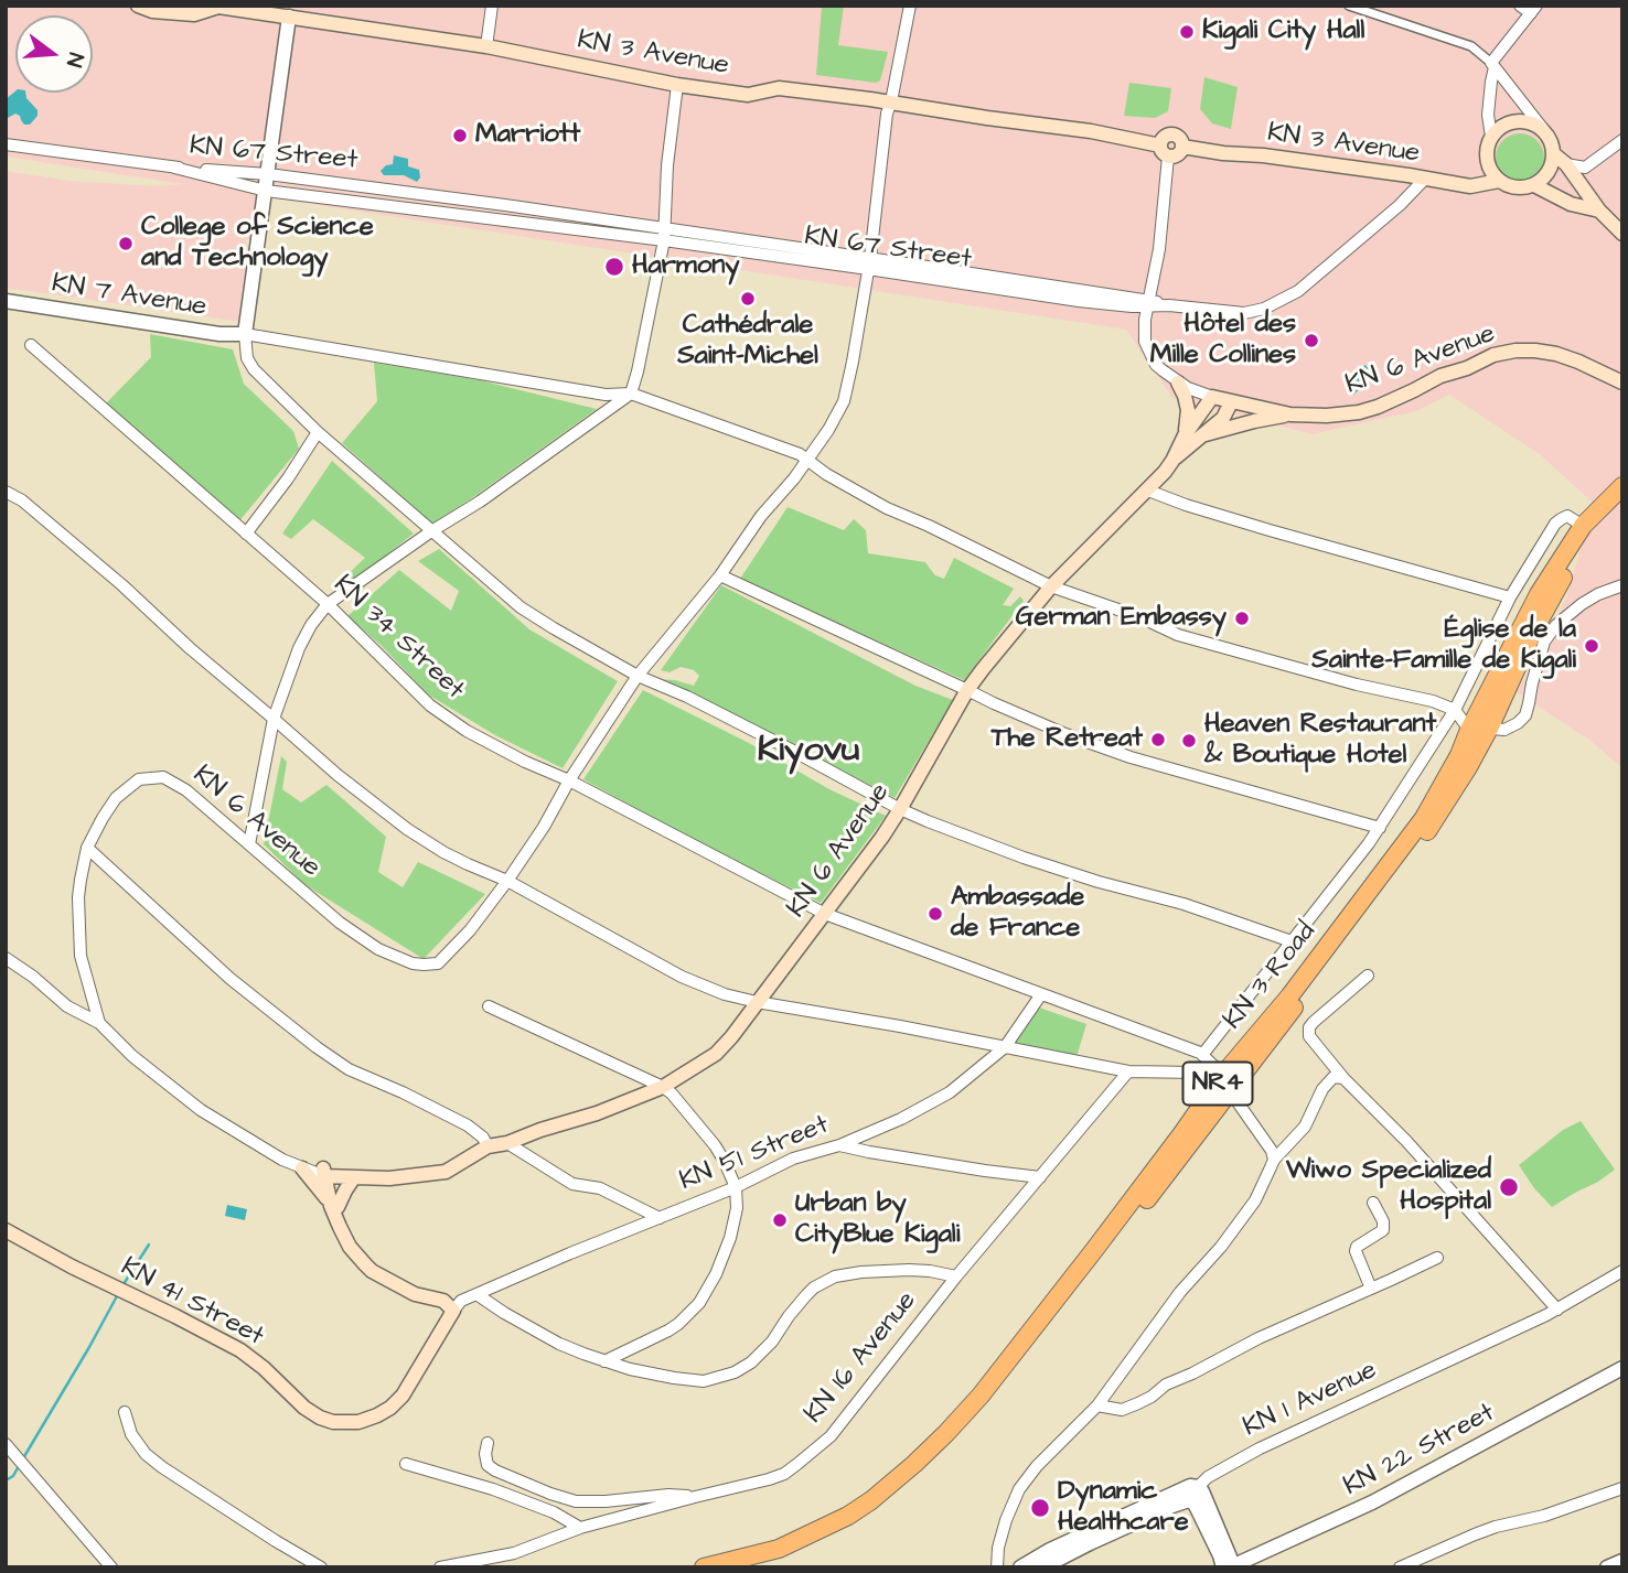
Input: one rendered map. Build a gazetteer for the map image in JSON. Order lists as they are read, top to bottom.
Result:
{
  "streets": {
    "highway": ["KN 3 Road", "NR4"],
    "main road": ["KN 3 Avenue", "KN 6 Avenue", "KN 41 Street"],
    "street": [
      "KN 67 Street",
      "KN 7 Avenue",
      "KN 34 Street",
      "KN 51 Street",
      "KN 16 Avenue",
      "KN 1 Avenue",
      "KN 22 Street"
    ]
  },
  "crossings": [
    ["KN 3 Avenue", "KN 67 Street"],
    ["KN 3 Avenue", "KN 6 Avenue"],
    ["KN 67 Street", "KN 6 Avenue"],
    ["KN 6 Avenue", "KN 34 Street"],
    ["KN 34 Street", "KN 51 Street"],
    ["KN 51 Street", "KN 41 Street"]
  ],
  "districts": ["Kiyovu"],
  "places": [
    "Kigali City Hall",
    "Marriott",
    "College of Science and Technology",
    "Harmony",
    "Cathédrale Saint-Michel",
    "Hôtel des Mille Collines",
    "German Embassy",
    "Église de la Sainte-Famille de Kigali",
    "The Retreat",
    "Heaven Restaurant & Boutique Hotel",
    "Ambassade de France",
    "Wiwo Specialized Hospital",
    "Urban by CityBlue Kigali",
    "Dynamic Healthcare"
  ],
  "north": "right"
}
